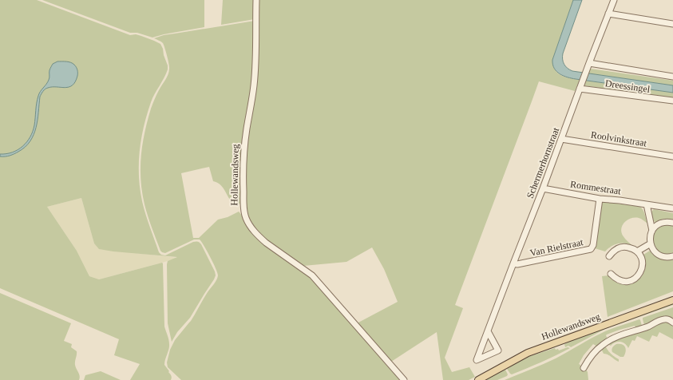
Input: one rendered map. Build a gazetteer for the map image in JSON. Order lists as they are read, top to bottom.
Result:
{
  "streets": {
    "main road": ["Hollewandsweg"],
    "street": [
      "Dreessingel",
      "Roolvinkstraat",
      "Schermerhornstraat",
      "Rommestraat",
      "Van Rielstraat"
    ]
  },
  "crossings": [
    ["Dreessingel", "Schermerhornstraat"],
    ["Roolvinkstraat", "Schermerhornstraat"],
    ["Schermerhornstraat", "Rommestraat"],
    ["Schermerhornstraat", "Van Rielstraat"],
    ["Rommestraat", "Van Rielstraat"]
  ]
}
